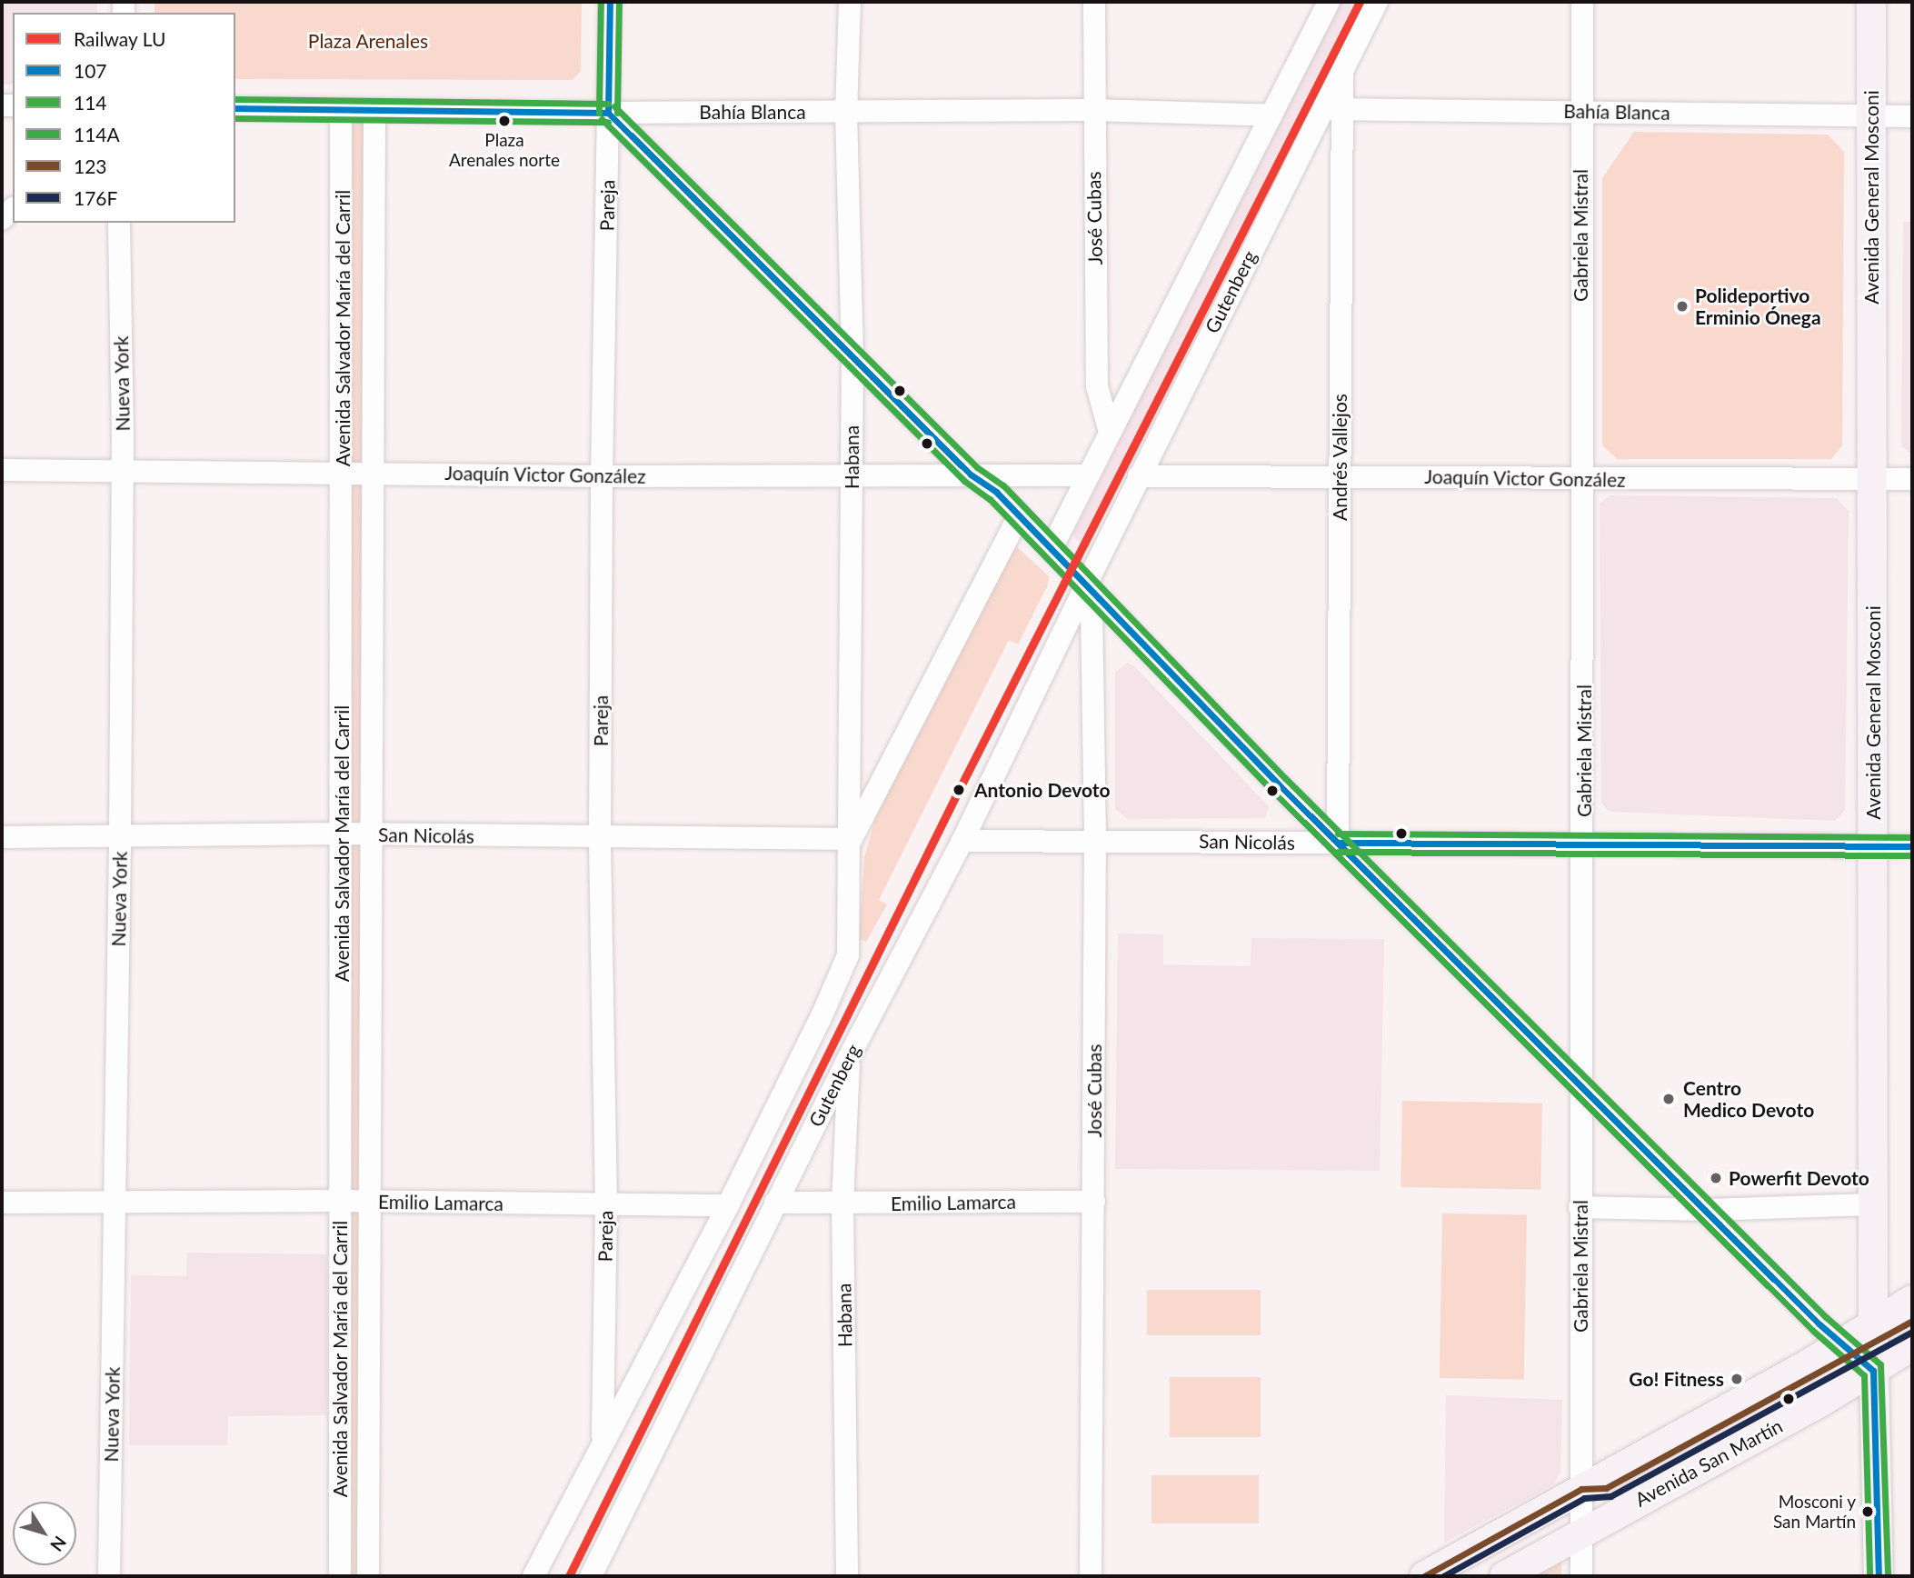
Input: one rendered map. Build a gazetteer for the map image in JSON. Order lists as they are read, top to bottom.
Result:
{
  "streets": {
    "main road": ["Avenida General Mosconi", "Avenida San Martín"],
    "street": [
      "Bahía Blanca",
      "Pareja",
      "José Cubas",
      "Gabriela Mistral",
      "Gutenberg",
      "Avenida Salvador María del Carril",
      "Nueva York",
      "Habana",
      "Andrés Vallejos",
      "Joaquín Victor González",
      "San Nicolás",
      "Emilio Lamarca"
    ]
  },
  "crossings": [
    ["Bahía Blanca", "Avenida General Mosconi"],
    ["Bahía Blanca", "Pareja"],
    ["Bahía Blanca", "José Cubas"],
    ["Bahía Blanca", "Gabriela Mistral"],
    ["Bahía Blanca", "Gutenberg"],
    ["Bahía Blanca", "Avenida Salvador María del Carril"],
    ["Bahía Blanca", "Habana"],
    ["Bahía Blanca", "Andrés Vallejos"],
    ["Avenida General Mosconi", "Joaquín Victor González"],
    ["Avenida General Mosconi", "San Nicolás"],
    ["Avenida General Mosconi", "Avenida San Martín"],
    ["Pareja", "Joaquín Victor González"],
    ["Pareja", "San Nicolás"],
    ["Pareja", "Emilio Lamarca"],
    ["José Cubas", "Gutenberg"],
    ["José Cubas", "San Nicolás"],
    ["José Cubas", "Emilio Lamarca"],
    ["Gabriela Mistral", "Joaquín Victor González"],
    ["Gabriela Mistral", "San Nicolás"],
    ["Gabriela Mistral", "Avenida San Martín"],
    ["Gutenberg", "Habana"],
    ["Gutenberg", "Andrés Vallejos"],
    ["Gutenberg", "Joaquín Victor González"],
    ["Gutenberg", "San Nicolás"],
    ["Gutenberg", "Emilio Lamarca"],
    ["Avenida Salvador María del Carril", "Joaquín Victor González"],
    ["Avenida Salvador María del Carril", "San Nicolás"],
    ["Avenida Salvador María del Carril", "Emilio Lamarca"],
    ["Nueva York", "Joaquín Victor González"],
    ["Nueva York", "San Nicolás"],
    ["Nueva York", "Emilio Lamarca"],
    ["Habana", "Joaquín Victor González"],
    ["Habana", "San Nicolás"],
    ["Habana", "Emilio Lamarca"],
    ["Andrés Vallejos", "Joaquín Victor González"],
    ["Andrés Vallejos", "San Nicolás"]
  ],
  "parks": ["Plaza Arenales"],
  "places": [
    "Plaza Arenales norte",
    "Polideportivo Erminio Ónega",
    "Antonio Devoto",
    "Centro Medico Devoto",
    "Powerfit Devoto",
    "Go! Fitness",
    "Mosconi y San Martín"
  ],
  "lines": [
    "rail line LU",
    "transit line 107",
    "transit line 114",
    "transit line 114A",
    "transit line 123",
    "transit line 176F"
  ],
  "legend": [
    "Railway LU",
    "107",
    "114",
    "114A",
    "123",
    "176F"
  ],
  "north": "bottom right"
}
